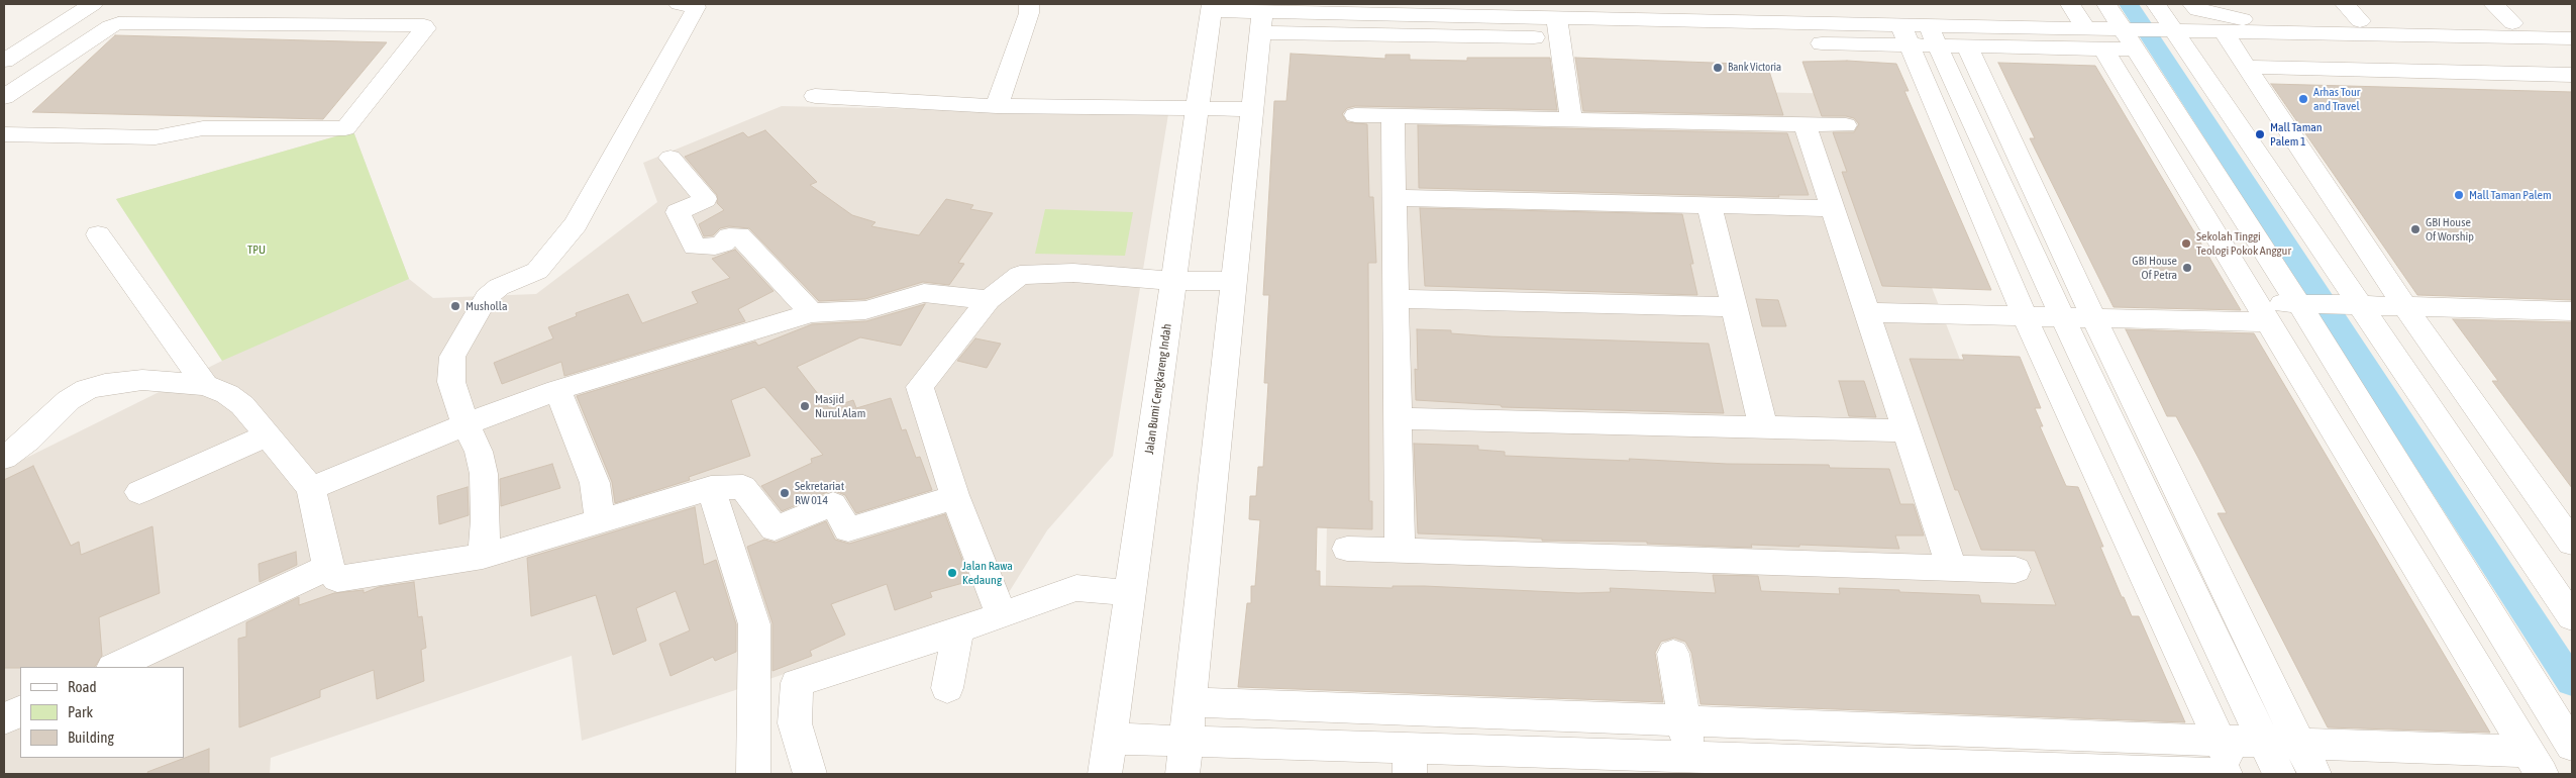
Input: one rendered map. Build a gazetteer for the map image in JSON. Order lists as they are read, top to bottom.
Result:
{
  "streets": {
    "street": ["Jalan Bumi Cengkareng Indah"]
  },
  "parks": ["TPU"],
  "places": [
    "Bank Victoria",
    "Arhas Tour and Travel",
    "Mall Taman Palem 1",
    "Mall Taman Palem",
    "GBI House Of Worship",
    "Sekolah Tinggi Teologi Pokok Anggur",
    "GBI House Of Petra",
    "Musholla",
    "Masjid Nurul Alam",
    "Sekretariat RW 014",
    "Jalan Rawa Kedaung"
  ],
  "legend": ["Road", "Park", "Building"]
}
